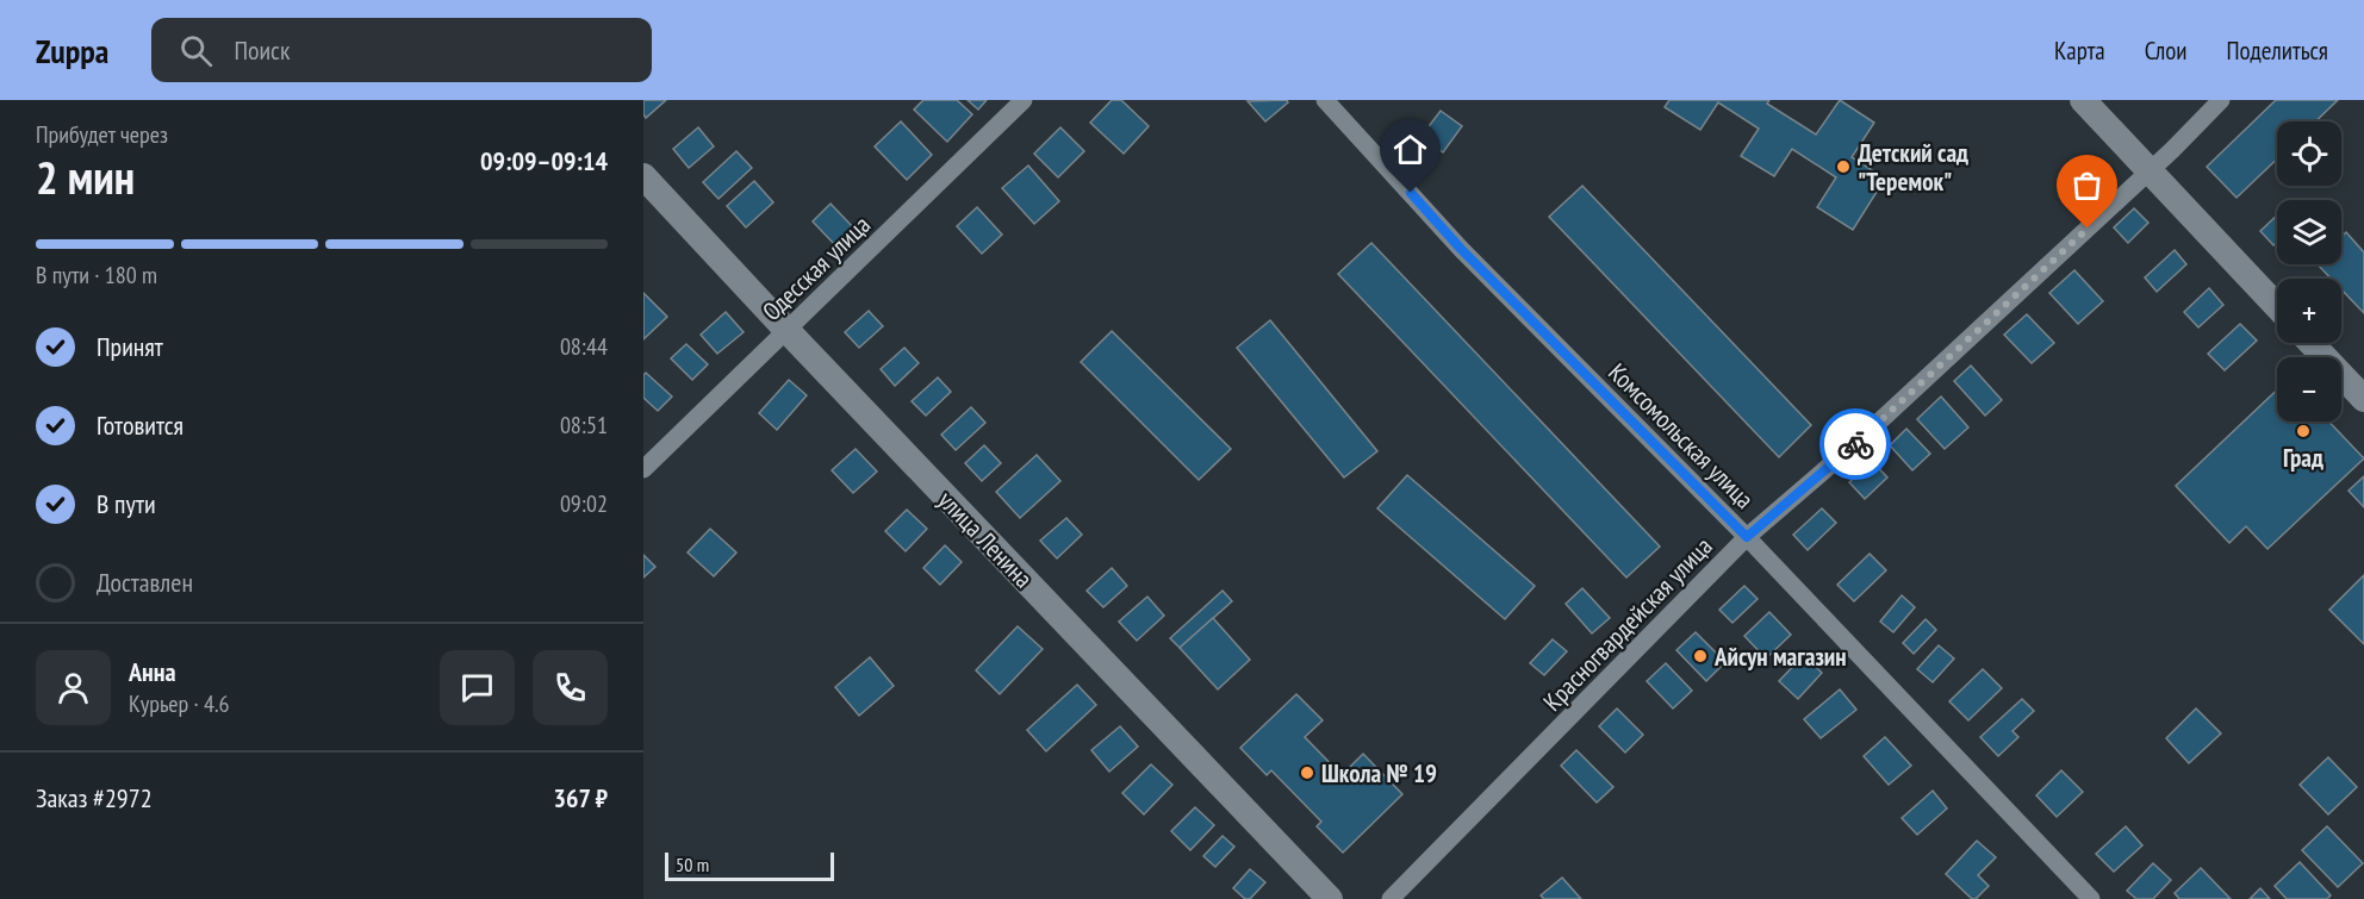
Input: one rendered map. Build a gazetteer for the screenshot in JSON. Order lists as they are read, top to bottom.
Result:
{
  "streets": {
    "street": [
      "Одесская улица",
      "Комсомольская улица",
      "улица Ленина",
      "Красногвардейская улица"
    ]
  },
  "crossings": [
    ["Одесская улица", "улица Ленина"],
    ["Комсомольская улица", "Красногвардейская улица"]
  ],
  "places": [
    "Детский сад \"Теремок\"",
    "Град",
    "Айсун магазин",
    "Школа № 19"
  ],
  "scale_bar": "50 m",
  "page": {
    "header": "Zuppa",
    "search": "Поиск",
    "nav": ["Карта", "Слои", "Поделиться"],
    "heading": ["2 мин", "Прибудет через", "09:09–09:14"],
    "panel": [
      "Анна",
      "Курьер · 4.6",
      "Заказ #2972",
      "367 ₽"
    ],
    "map_buttons": ["+", "−"],
    "bar": "В пути · 180 m",
    "list": [
      ["Принят", "08:44"],
      ["Готовится", "08:51"],
      ["В пути", "09:02"],
      "Доставлен"
    ],
    "scale": "50 m"
  }
}
